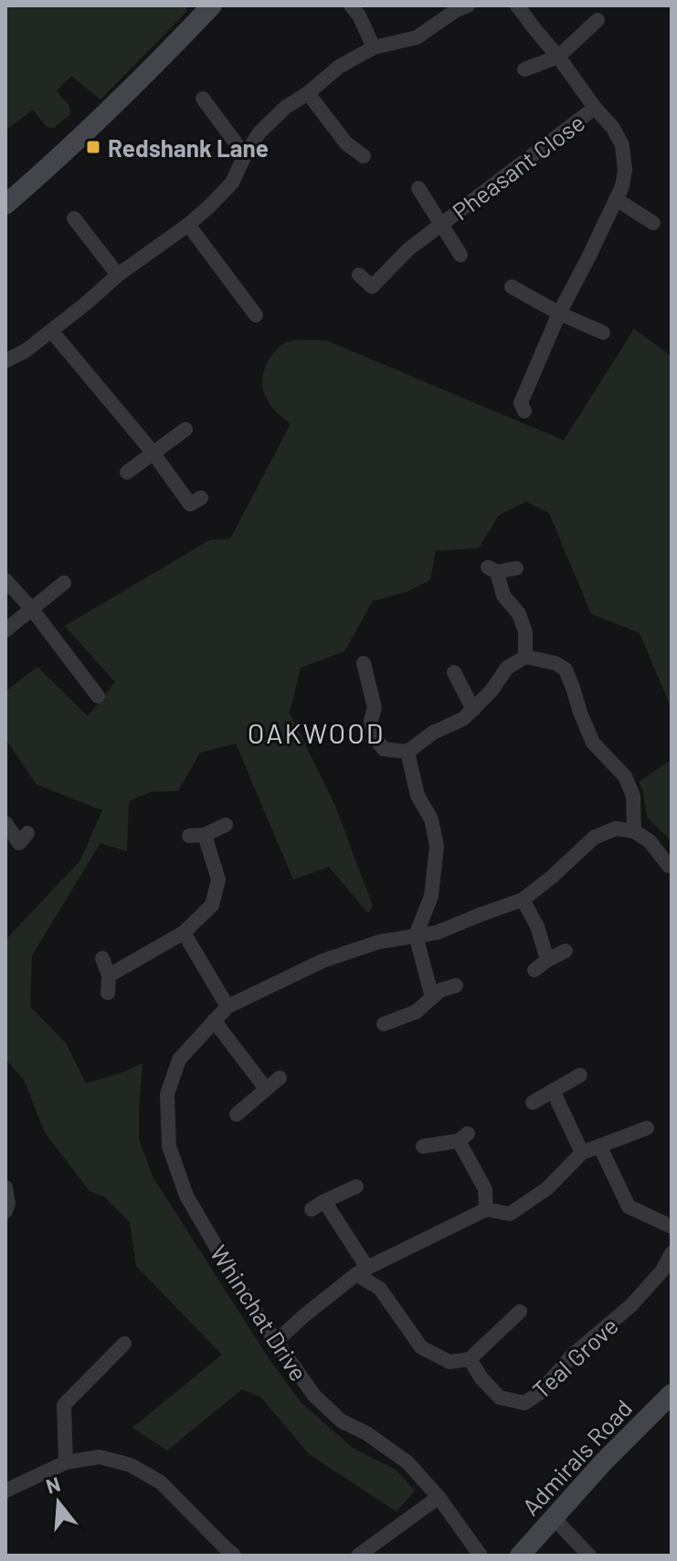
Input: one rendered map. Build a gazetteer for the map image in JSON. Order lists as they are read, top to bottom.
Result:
{
  "streets": {
    "street": [
      "Pheasant Close",
      "Whinchat Drive",
      "Teal Grove",
      "Admirals Road"
    ]
  },
  "districts": ["OAKWOOD"],
  "places": {
    "transit": ["Redshank Lane"]
  },
  "north": "top"
}
